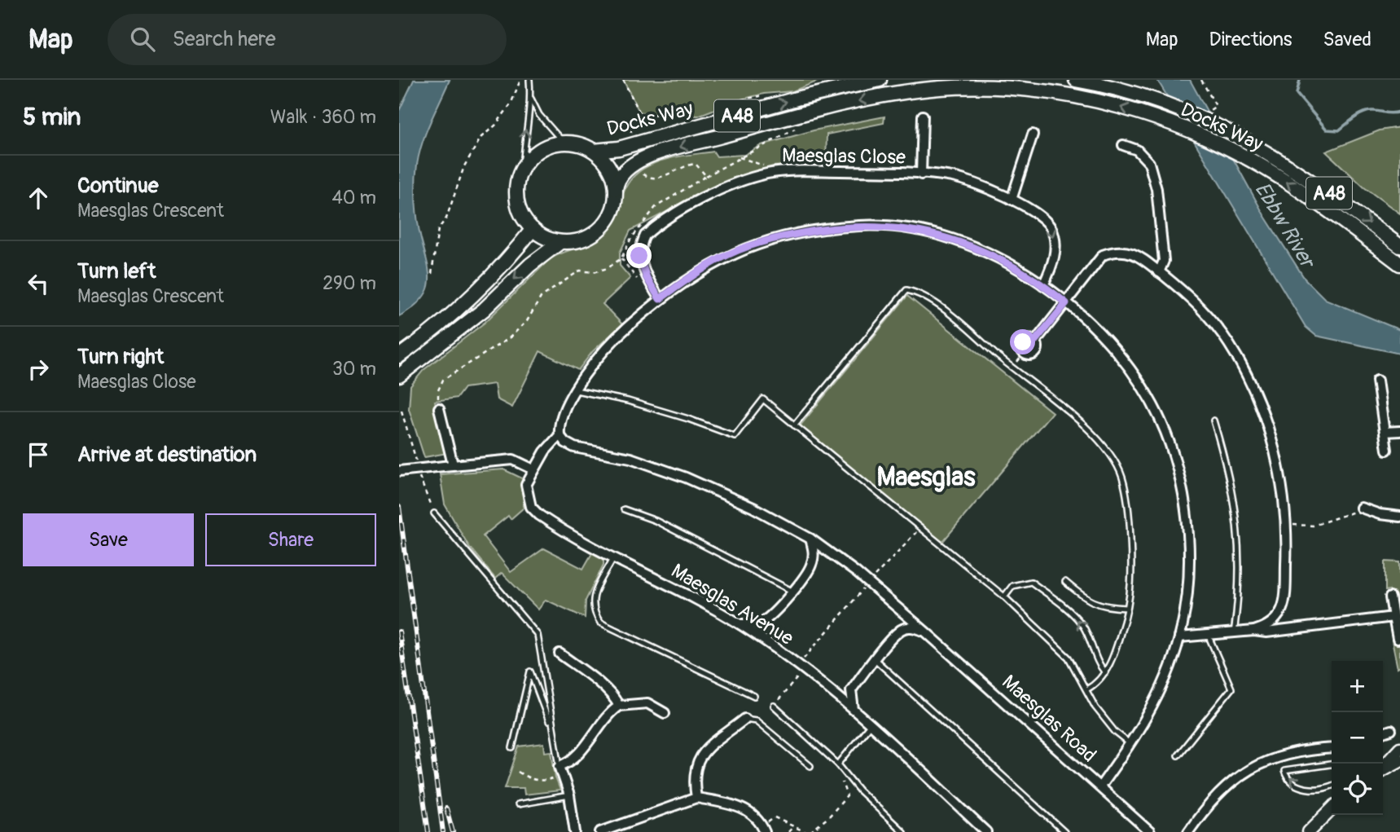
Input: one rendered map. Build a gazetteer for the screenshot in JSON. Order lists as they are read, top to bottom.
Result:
{
  "streets": {
    "main road": ["A48", "Docks Way"],
    "street": ["Maesglas Close", "Maesglas Avenue", "Maesglas Road"]
  },
  "crossings": [
    ["Maesglas Avenue", "Maesglas Road"]
  ],
  "districts": ["Maesglas"],
  "water": ["Ebbw River"],
  "page": {
    "header": "Map",
    "search": "Search here",
    "nav": ["Map", "Directions", "Saved"],
    "heading": ["5 min", "Walk · 360 m"],
    "list": [
      ["Continue", "Maesglas Crescent", "40 m"],
      ["Turn left", "Maesglas Crescent", "290 m"],
      ["Turn right", "Maesglas Close", "30 m"],
      "Arrive at destination"
    ],
    "buttons": ["Save", "Share"],
    "map_buttons": ["+", "−"]
  }
}
